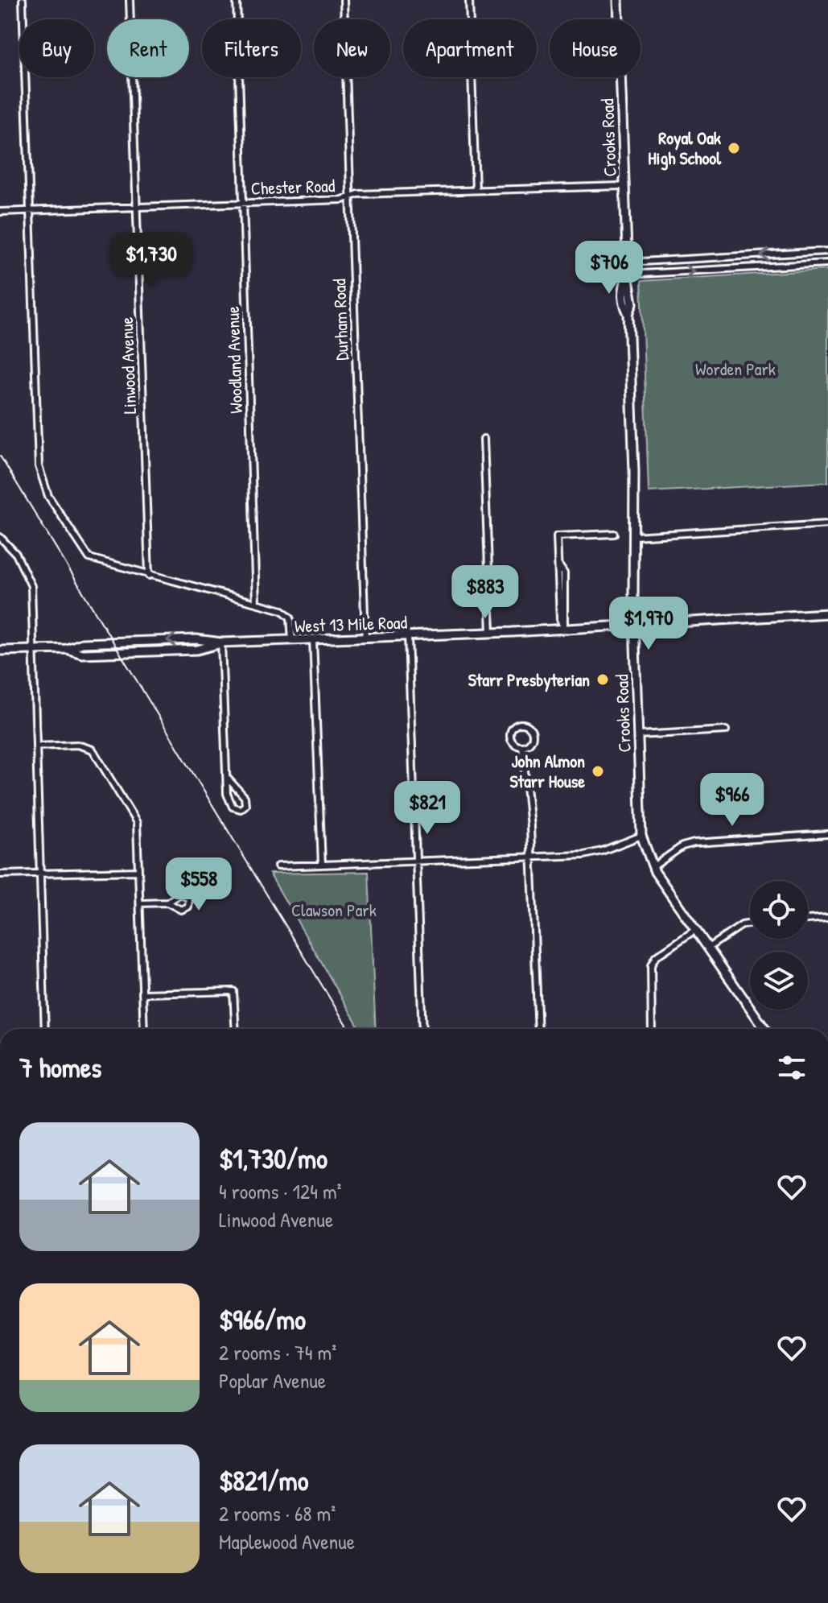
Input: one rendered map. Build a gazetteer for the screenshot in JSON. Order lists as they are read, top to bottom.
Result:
{
  "streets": {
    "main road": ["Crooks Road", "West 13 Mile Road"],
    "street": [
      "Chester Road",
      "Durham Road",
      "Woodland Avenue",
      "Linwood Avenue"
    ]
  },
  "crossings": [
    ["Crooks Road", "Chester Road"],
    ["Crooks Road", "West 13 Mile Road"],
    ["Chester Road", "Durham Road"],
    ["Chester Road", "Woodland Avenue"],
    ["Chester Road", "Linwood Avenue"],
    ["Durham Road", "West 13 Mile Road"]
  ],
  "parks": ["Worden Park", "Clawson Park"],
  "places": ["Royal Oak High School", "Starr Presbyterian", "John Almon Starr House"],
  "page": {
    "chip": [
      "Buy",
      "Rent",
      "Filters",
      "New",
      "Apartment",
      "House"
    ],
    "price": [
      "$1,730",
      "$706",
      "$883",
      "$1,970",
      "$966",
      "$821",
      "$558"
    ],
    "heading": "7 homes",
    "list": [
      {
        "name": "$1,730/mo",
        "note": "4 rooms · 124 m² · Linwood Avenue"
      },
      {
        "name": "$966/mo",
        "note": "2 rooms · 74 m² · Poplar Avenue"
      },
      {
        "name": "$821/mo",
        "note": "2 rooms · 68 m² · Maplewood Avenue"
      }
    ]
  }
}
